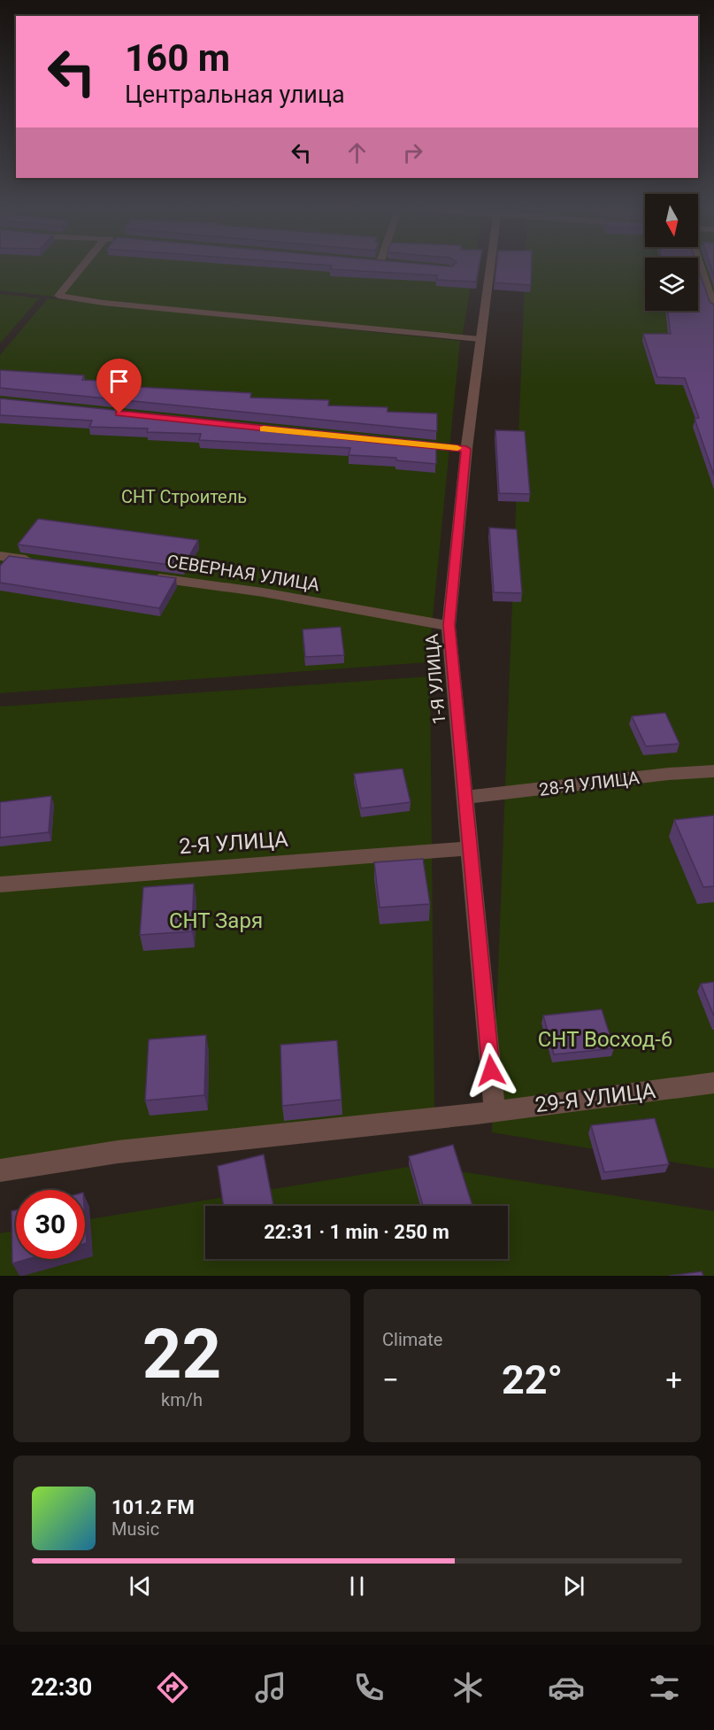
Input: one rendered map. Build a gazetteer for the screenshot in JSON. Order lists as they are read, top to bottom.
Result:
{
  "streets": {
    "street": [
      "СЕВЕРНАЯ УЛИЦА",
      "1-Я УЛИЦА",
      "28-Я УЛИЦА",
      "2-Я УЛИЦА",
      "29-Я УЛИЦА"
    ]
  },
  "crossings": [
    ["СЕВЕРНАЯ УЛИЦА", "1-Я УЛИЦА"],
    ["1-Я УЛИЦА", "28-Я УЛИЦА"],
    ["1-Я УЛИЦА", "2-Я УЛИЦА"],
    ["1-Я УЛИЦА", "29-Я УЛИЦА"]
  ],
  "parks": ["СНТ Строитель", "СНТ Заря", "СНТ Восход-6"],
  "north": "bottom",
  "page": {
    "turn": ["160 m", "Центральная улица"],
    "limit": "30",
    "trip": "22:31 · 1 min · 250 m",
    "tile": [
      ["22", "km/h"],
      "Climate"
    ],
    "heat": ["−", "22°", "+"],
    "song": ["101.2 FM", "Music"],
    "tabs": "22:30"
  }
}
